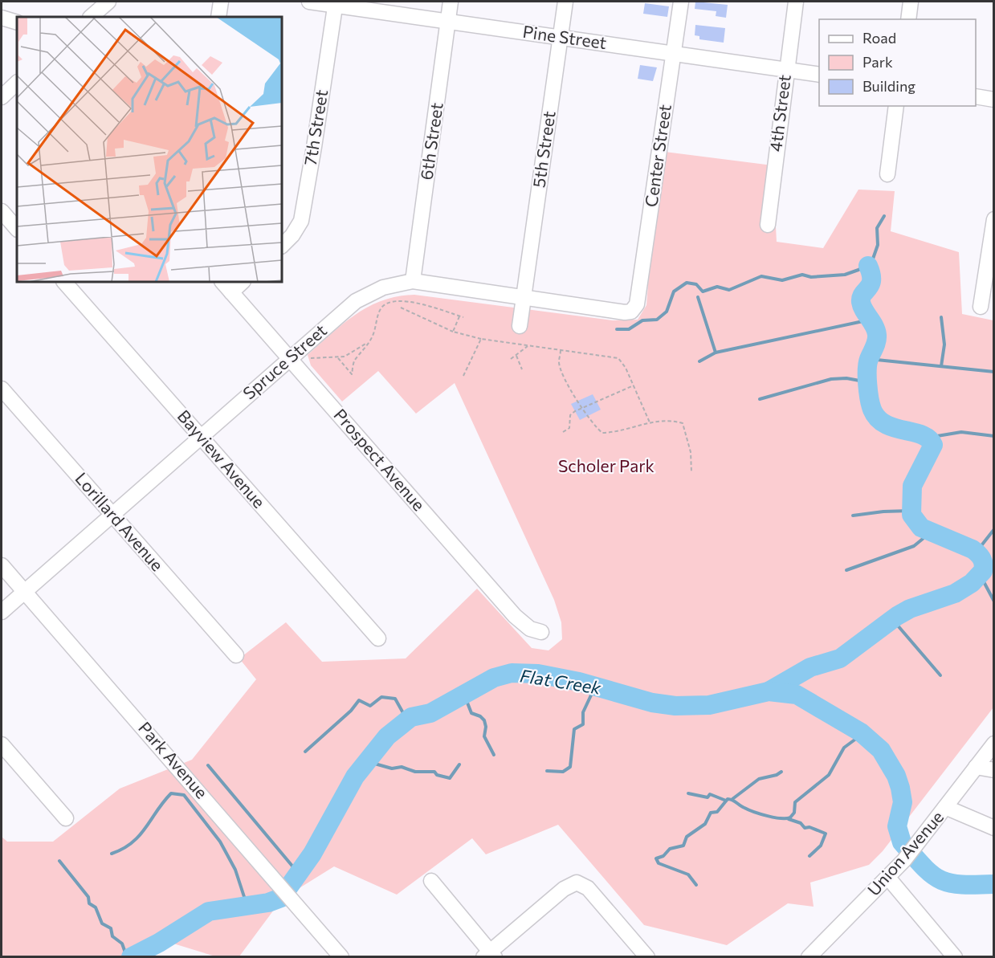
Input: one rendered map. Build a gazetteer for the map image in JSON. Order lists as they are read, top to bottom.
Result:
{
  "streets": {
    "street": [
      "Pine Street",
      "4th Street",
      "7th Street",
      "6th Street",
      "5th Street",
      "Center Street",
      "Spruce Street",
      "Bayview Avenue",
      "Prospect Avenue",
      "Lorillard Avenue",
      "Park Avenue",
      "Union Avenue"
    ]
  },
  "crossings": [
    ["Pine Street", "4th Street"],
    ["Pine Street", "7th Street"],
    ["Pine Street", "6th Street"],
    ["Pine Street", "5th Street"],
    ["Pine Street", "Center Street"],
    ["6th Street", "Spruce Street"],
    ["5th Street", "Spruce Street"],
    ["Center Street", "Spruce Street"],
    ["Spruce Street", "Bayview Avenue"],
    ["Spruce Street", "Prospect Avenue"],
    ["Spruce Street", "Lorillard Avenue"],
    ["Spruce Street", "Park Avenue"]
  ],
  "water": ["Flat Creek"],
  "parks": ["Scholer Park"],
  "legend": ["Road", "Park", "Building"]
}
